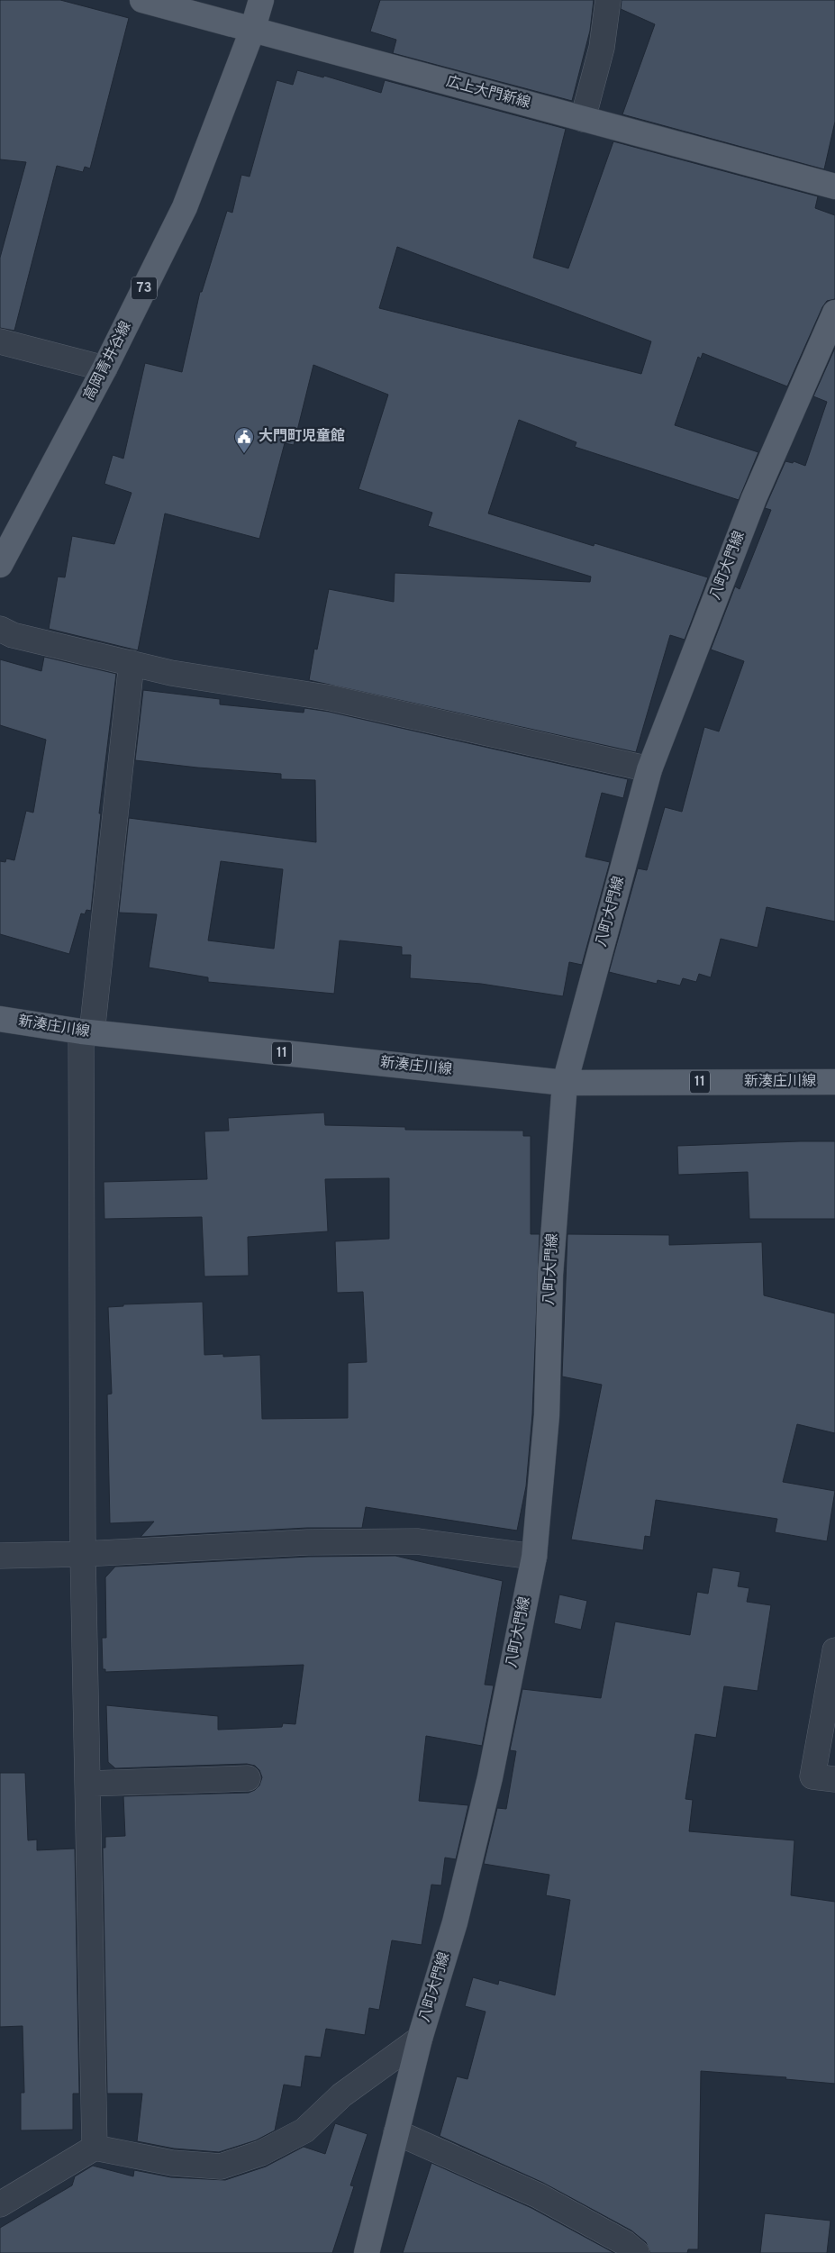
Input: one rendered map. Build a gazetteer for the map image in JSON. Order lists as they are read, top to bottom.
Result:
{
  "streets": {
    "main road": [
      "広上大門新線",
      "73",
      "高岡青井谷線",
      "八町大門線",
      "新湊庄川線",
      "11"
    ]
  },
  "crossings": [
    ["広上大門新線", "高岡青井谷線"],
    ["八町大門線", "新湊庄川線"]
  ],
  "places": {
    "public building": ["大門町児童館"]
  }
}
